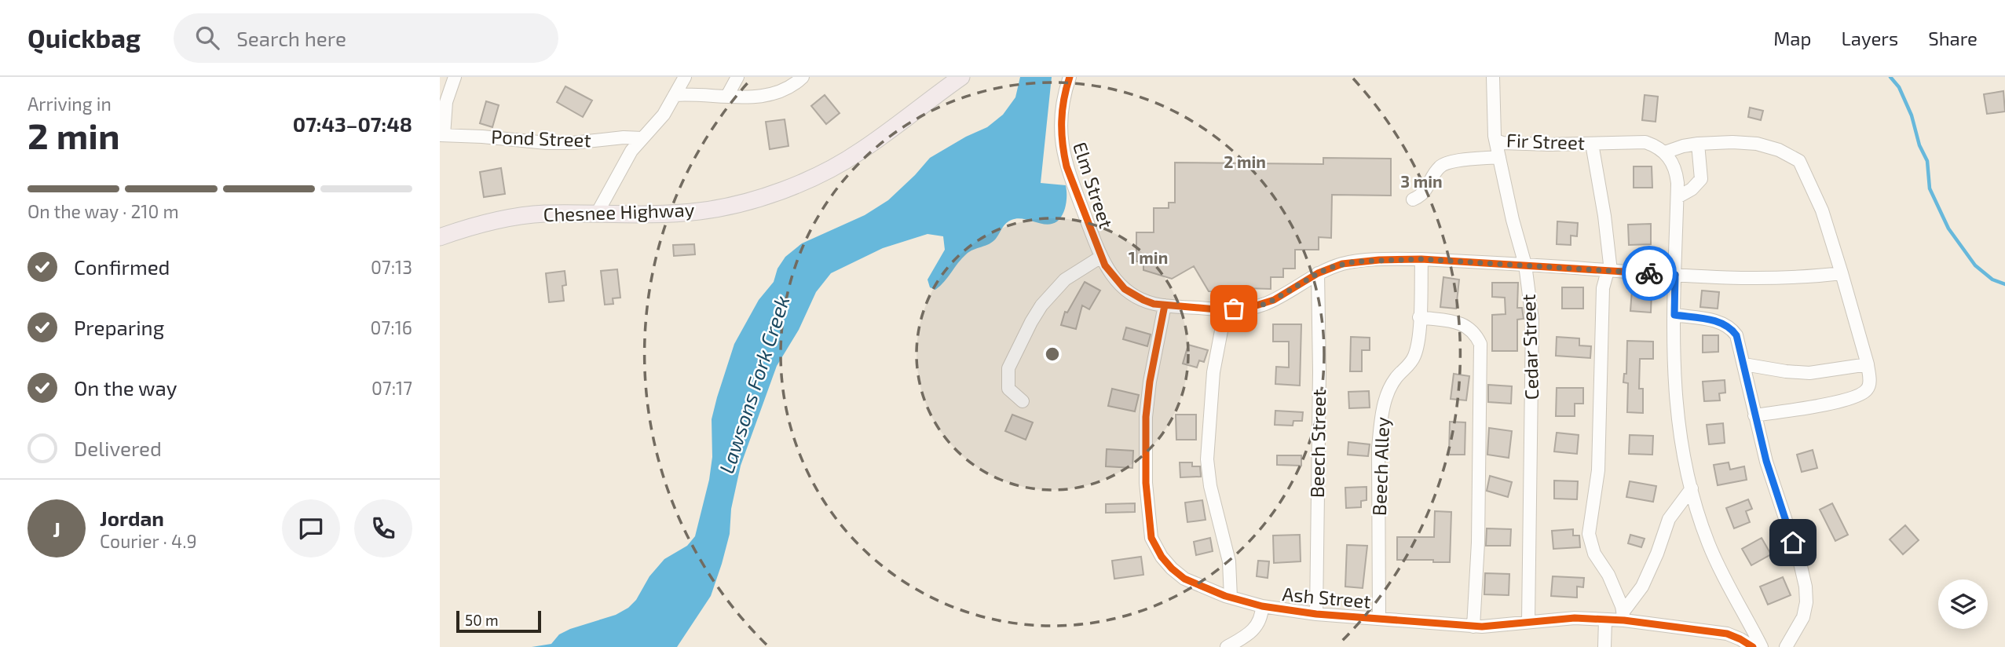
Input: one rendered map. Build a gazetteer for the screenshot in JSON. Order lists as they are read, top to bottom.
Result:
{
  "streets": {
    "main road": ["Chesnee Highway"],
    "street": [
      "Pond Street",
      "Fir Street",
      "Elm Street",
      "Cedar Street",
      "Beech Street",
      "Beech Alley",
      "Ash Street"
    ]
  },
  "crossings": [
    ["Fir Street", "Cedar Street"],
    ["Elm Street", "Cedar Street"],
    ["Elm Street", "Beech Street"],
    ["Elm Street", "Beech Alley"],
    ["Elm Street", "Ash Street"],
    ["Cedar Street", "Ash Street"],
    ["Beech Street", "Ash Street"],
    ["Beech Alley", "Ash Street"]
  ],
  "water": ["Lawsons Fork Creek"],
  "scale_bar": "50 m",
  "page": {
    "header": "Quickbag",
    "search": "Search here",
    "nav": ["Map", "Layers", "Share"],
    "heading": ["2 min", "Arriving in", "07:43–07:48"],
    "panel": ["Jordan", "Courier · 4.9"],
    "bar": "On the way · 210 m",
    "list": [
      ["Confirmed", "07:13"],
      ["Preparing", "07:16"],
      ["On the way", "07:17"],
      "Delivered"
    ],
    "round": "J",
    "scale": "50 m"
  },
  "rings": ["2 min", "3 min", "1 min"]
}
